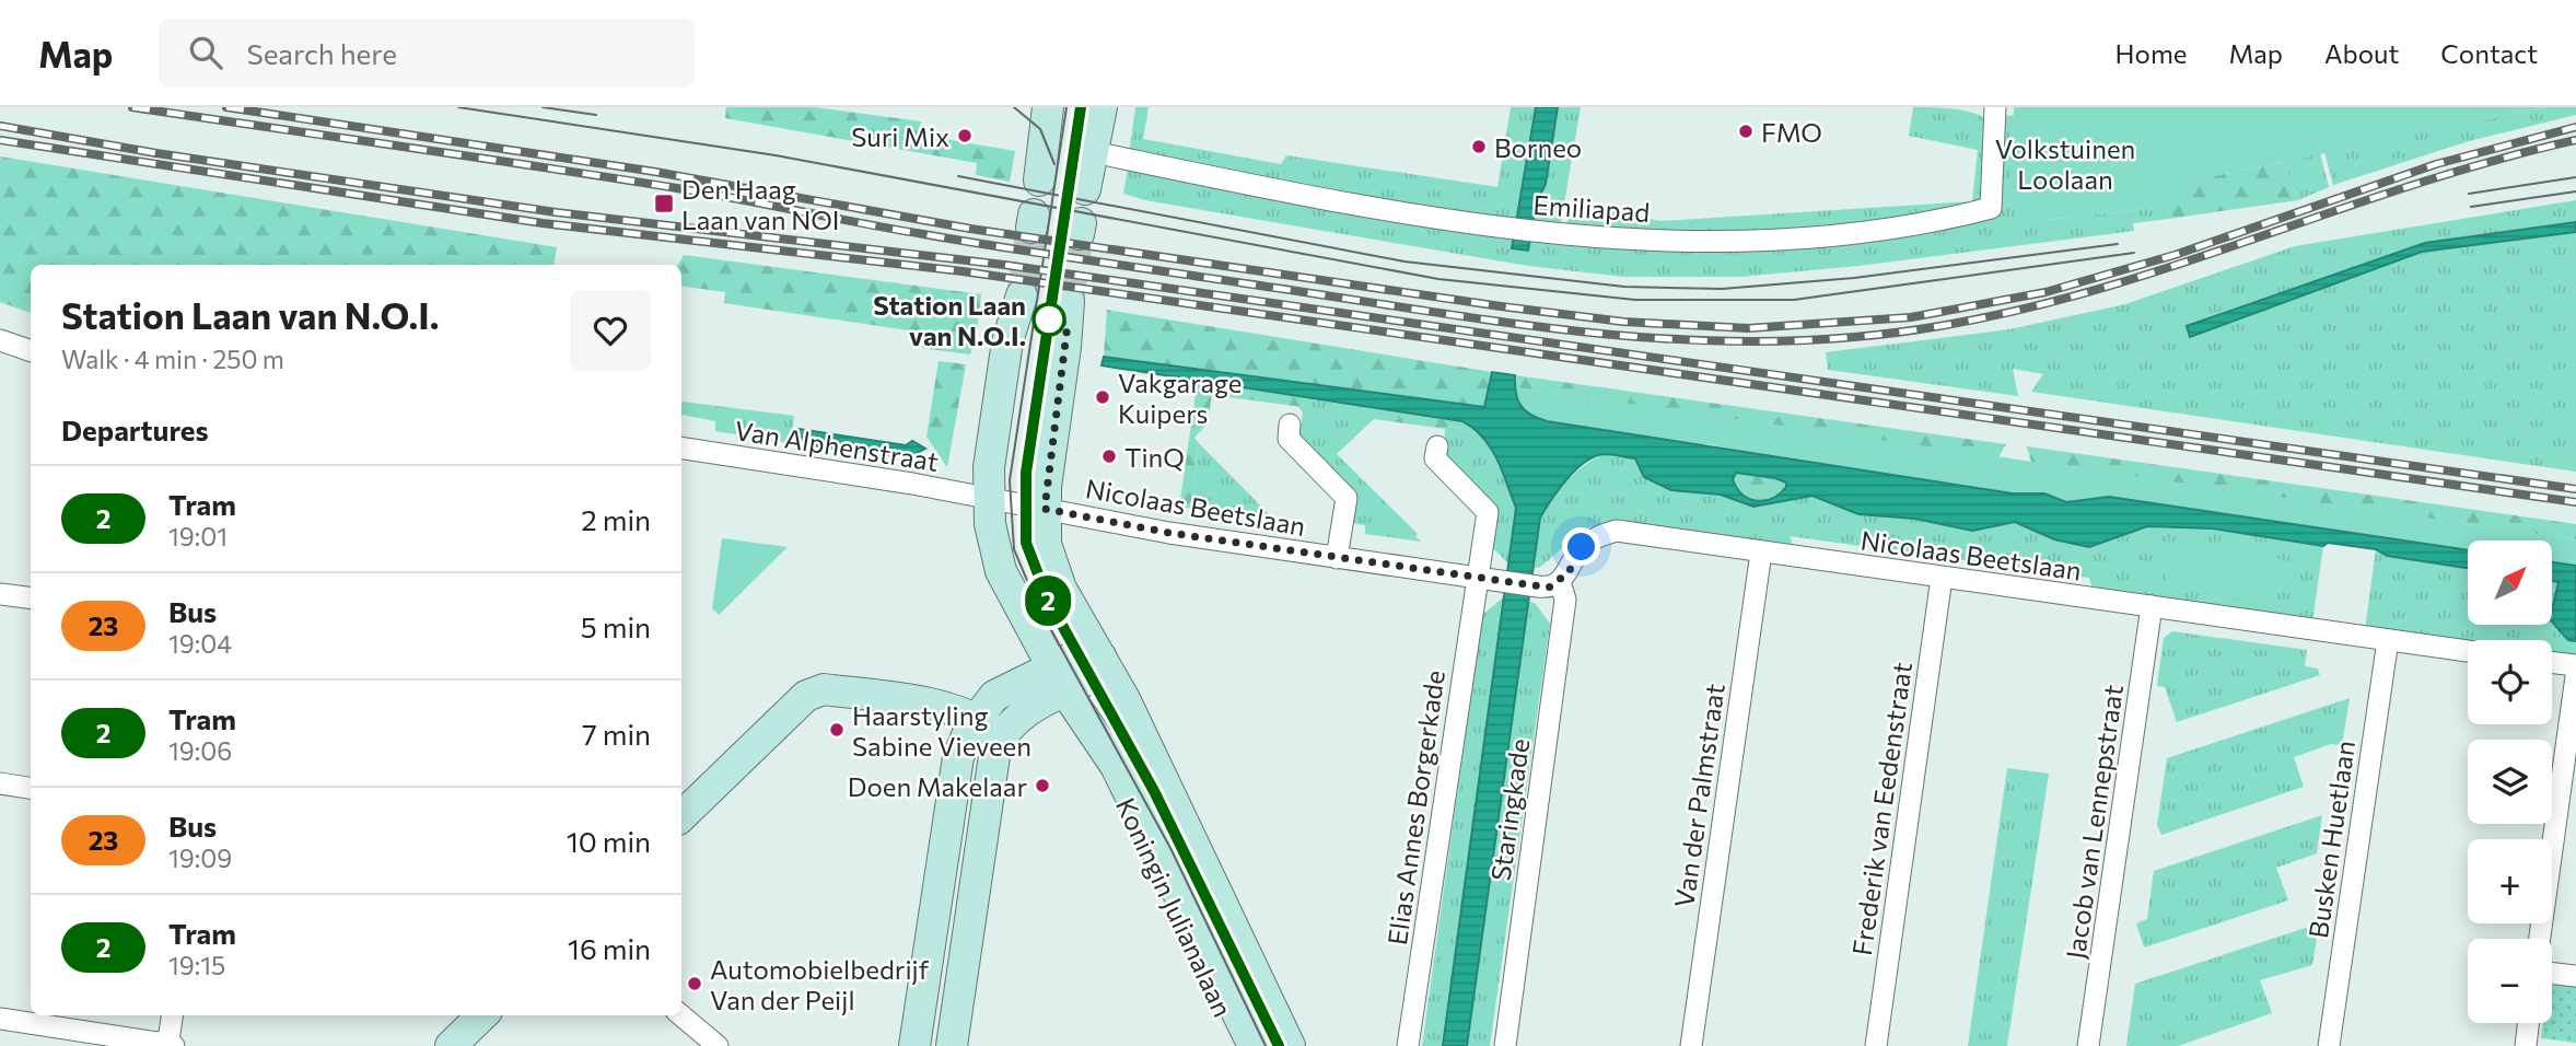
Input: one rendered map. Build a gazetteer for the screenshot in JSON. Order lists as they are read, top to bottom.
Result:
{
  "streets": {
    "main road": ["Koningin Julianalaan"],
    "street": [
      "Emiliapad",
      "Van Alphenstraat",
      "Nicolaas Beetslaan",
      "Van der Palmstraat",
      "Elias Annes Borgerkade",
      "Frederik van Eedenstraat",
      "Staringkade",
      "Jacob van Lennepstraat",
      "Busken Huetlaan"
    ]
  },
  "crossings": [
    ["Van Alphenstraat", "Nicolaas Beetslaan"],
    ["Van Alphenstraat", "Koningin Julianalaan"],
    ["Nicolaas Beetslaan", "Van der Palmstraat"],
    ["Nicolaas Beetslaan", "Elias Annes Borgerkade"],
    ["Nicolaas Beetslaan", "Frederik van Eedenstraat"],
    ["Nicolaas Beetslaan", "Staringkade"],
    ["Nicolaas Beetslaan", "Jacob van Lennepstraat"],
    ["Nicolaas Beetslaan", "Busken Huetlaan"],
    ["Nicolaas Beetslaan", "Koningin Julianalaan"]
  ],
  "parks": ["Volkstuinen Loolaan"],
  "places": {
    "other": [
      "FMO",
      "Suri Mix",
      "Borneo",
      "Station Laan van N.O.I.",
      "Vakgarage Kuipers",
      "TinQ",
      "Haarstyling Sabine Vieveen",
      "Doen Makelaar",
      "Automobielbedrijf Van der Peijl"
    ],
    "transit": ["Den Haag Laan van NOI"]
  },
  "lines": ["tram line 2"],
  "north": "top right",
  "page": {
    "header": "Map",
    "search": "Search here",
    "nav": [
      "Home",
      "Map",
      "About",
      "Contact"
    ],
    "on_map": "2",
    "heading": [
      ["Station Laan van N.O.I.", "Walk · 4 min · 250 m"],
      "Departures"
    ],
    "list": [
      {
        "mark": "2",
        "name": "Tram",
        "note": "19:01",
        "value": "2 min"
      },
      {
        "mark": "23",
        "name": "Bus",
        "note": "19:04",
        "value": "5 min"
      },
      {
        "mark": "2",
        "name": "Tram",
        "note": "19:06",
        "value": "7 min"
      },
      {
        "mark": "23",
        "name": "Bus",
        "note": "19:09",
        "value": "10 min"
      },
      {
        "mark": "2",
        "name": "Tram",
        "note": "19:15",
        "value": "16 min"
      }
    ],
    "map_buttons": ["+", "−"]
  }
}
